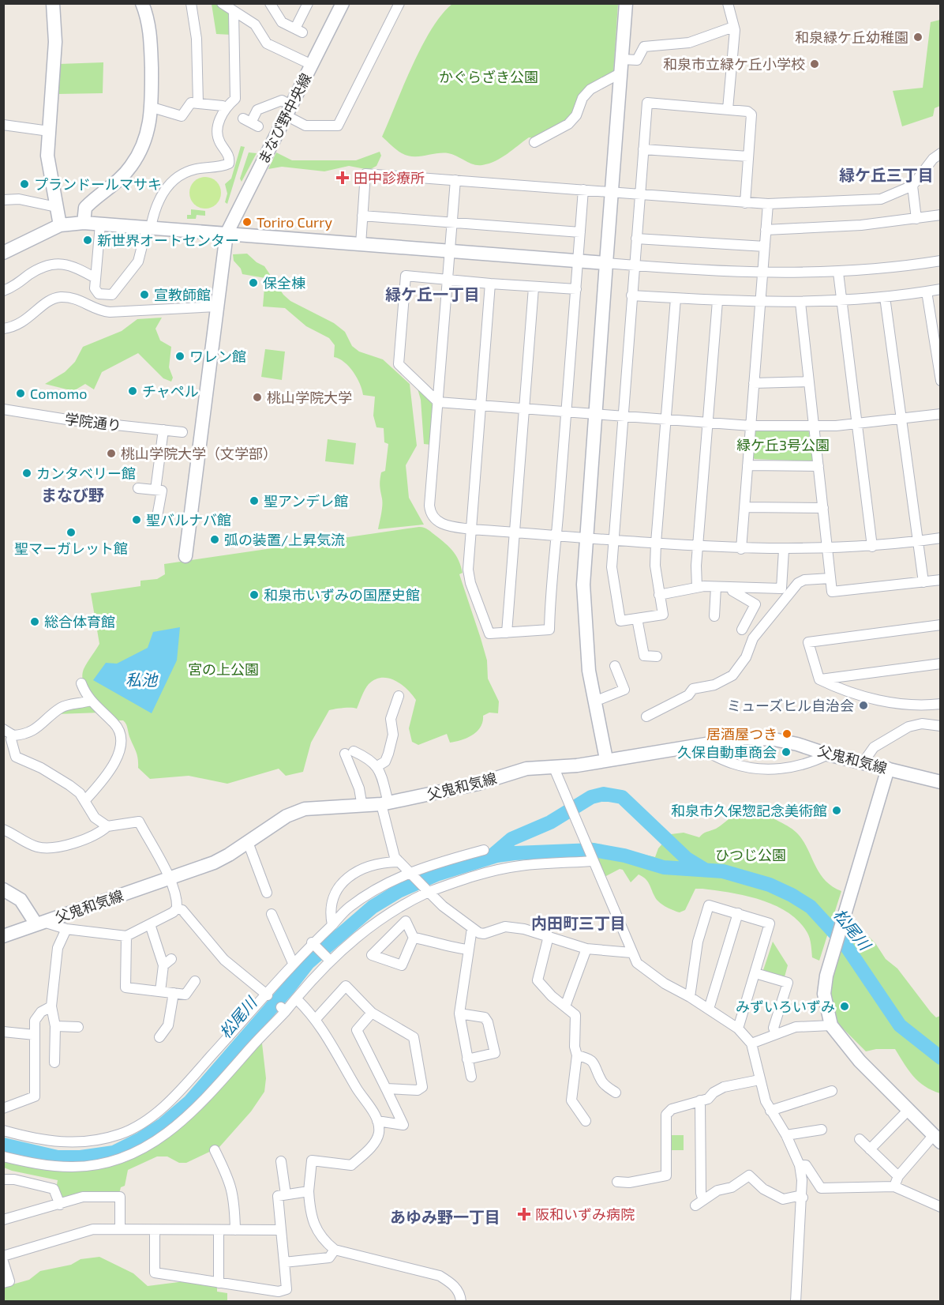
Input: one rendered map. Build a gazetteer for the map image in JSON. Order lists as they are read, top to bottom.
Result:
{
  "streets": {
    "street": ["まなび野中央線", "学院通り", "父鬼和気線"]
  },
  "districts": [
    "緑ケ丘三丁目",
    "緑ケ丘一丁目",
    "まなび野",
    "内田町三丁目",
    "あゆみ野一丁目"
  ],
  "water": ["私池", "松尾川"],
  "parks": [
    "かぐらざき公園",
    "緑ケ丘3号公園",
    "宮の上公園",
    "ひつじ公園"
  ],
  "places": {
    "other": [
      "和泉緑ケ丘幼稚園",
      "和泉市立緑ケ丘小学校",
      "プランドールマサキ",
      "Toriro Curry",
      "新世界オートセンター",
      "保全棟",
      "宣教師館",
      "ワレン館",
      "チャペル",
      "Comomo",
      "桃山学院大学",
      "桃山学院大学（文学部）",
      "カンタベリー館",
      "聖アンデレ館",
      "聖バルナバ館",
      "聖マーガレット館",
      "弧の装置/上昇気流",
      "和泉市いずみの国歴史館",
      "総合体育館",
      "ミューズヒル自治会",
      "居酒屋つき",
      "久保自動車商会",
      "和泉市久保惣記念美術館",
      "みずいろいずみ"
    ],
    "health": ["田中診療所", "阪和いずみ病院"]
  }
}
